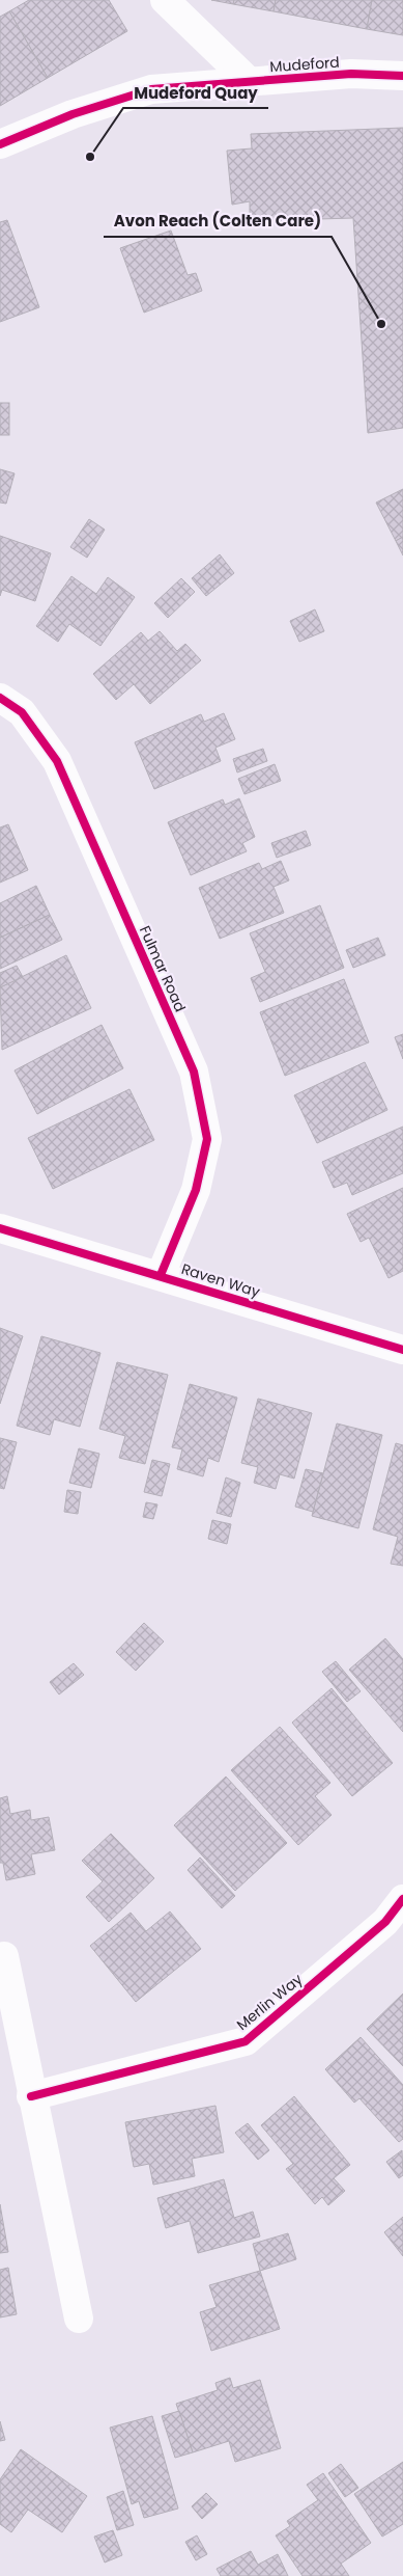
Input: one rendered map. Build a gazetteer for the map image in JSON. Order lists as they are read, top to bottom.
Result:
{
  "streets": {
    "street": [
      "Mudeford",
      "Fulmar Road",
      "Raven Way",
      "Merlin Way"
    ]
  },
  "crossings": [
    ["Fulmar Road", "Raven Way"]
  ],
  "places": ["Mudeford Quay", "Avon Reach (Colten Care)"]
}
